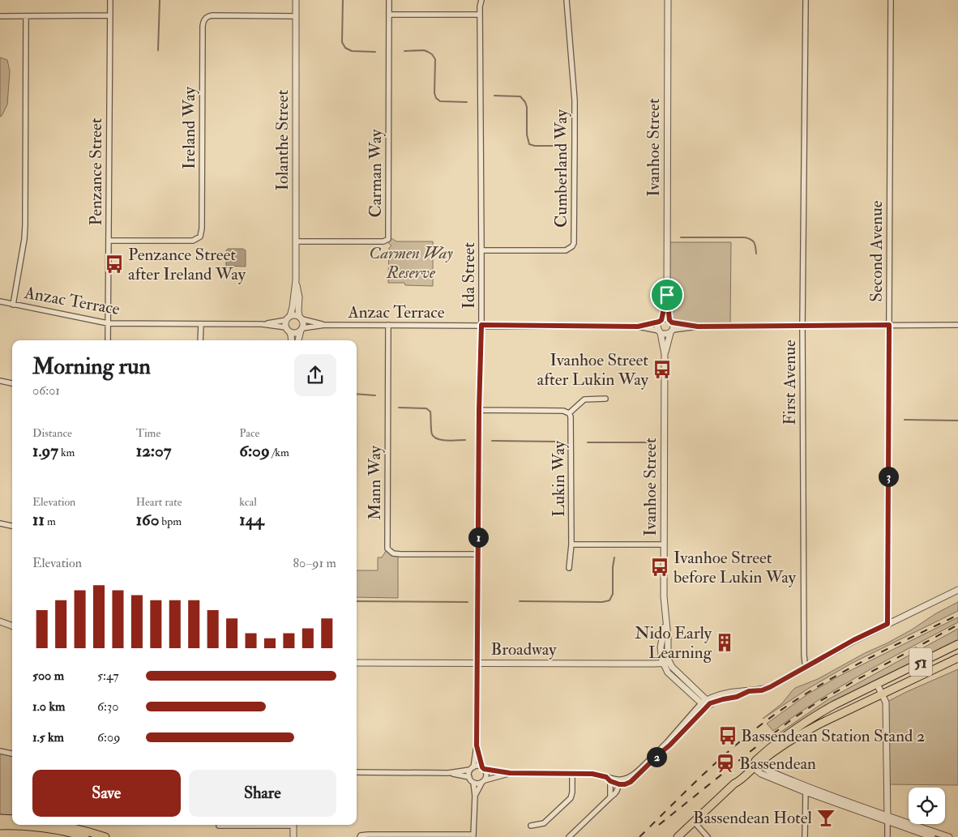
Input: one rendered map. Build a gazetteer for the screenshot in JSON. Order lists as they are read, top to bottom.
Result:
{
  "streets": {
    "main road": ["51"],
    "street": [
      "Ireland Way",
      "Iolanthe Street",
      "Ivanhoe Street",
      "Cumberland Way",
      "Penzance Street",
      "Carman Way",
      "Second Avenue",
      "Ida Street",
      "Anzac Terrace",
      "First Avenue",
      "Lukin Way",
      "Mann Way",
      "Broadway"
    ]
  },
  "crossings": [
    ["Ireland Way", "Iolanthe Street"],
    ["Ireland Way", "Penzance Street"],
    ["Iolanthe Street", "Carman Way"],
    ["Iolanthe Street", "Anzac Terrace"],
    ["Ivanhoe Street", "Anzac Terrace"],
    ["Ivanhoe Street", "Broadway"],
    ["Cumberland Way", "Ida Street"],
    ["Penzance Street", "Anzac Terrace"],
    ["Ida Street", "Anzac Terrace"],
    ["Ida Street", "Mann Way"],
    ["Ida Street", "Broadway"],
    ["Anzac Terrace", "Mann Way"]
  ],
  "parks": ["Carmen Way Reserve"],
  "places": {
    "bus stop": [
      "Penzance Street after Ireland Way",
      "Ivanhoe Street after Lukin Way",
      "Ivanhoe Street before Lukin Way",
      "Bassendean Station Stand 2"
    ],
    "building": ["Nido Early Learning"],
    "station": ["Bassendean"],
    "bar": ["Bassendean Hotel"]
  },
  "page": {
    "heading": ["Morning run", "06:01"],
    "stats": [
      ["Distance", "1.97 km"],
      ["Time", "12:07"],
      ["Pace", "6:09 /km"],
      ["Elevation", "11 m"],
      ["Heart rate", "160 bpm"],
      ["kcal", "144"]
    ],
    "pins": ["3", "1", "2"],
    "chart": ["Elevation", "80–91 m"],
    "list": [
      {
        "name": "500 m",
        "note": "5:47"
      },
      {
        "name": "1.0 km",
        "note": "6:30"
      },
      {
        "name": "1.5 km",
        "note": "6:09"
      }
    ],
    "buttons": ["Save", "Share"]
  }
}
